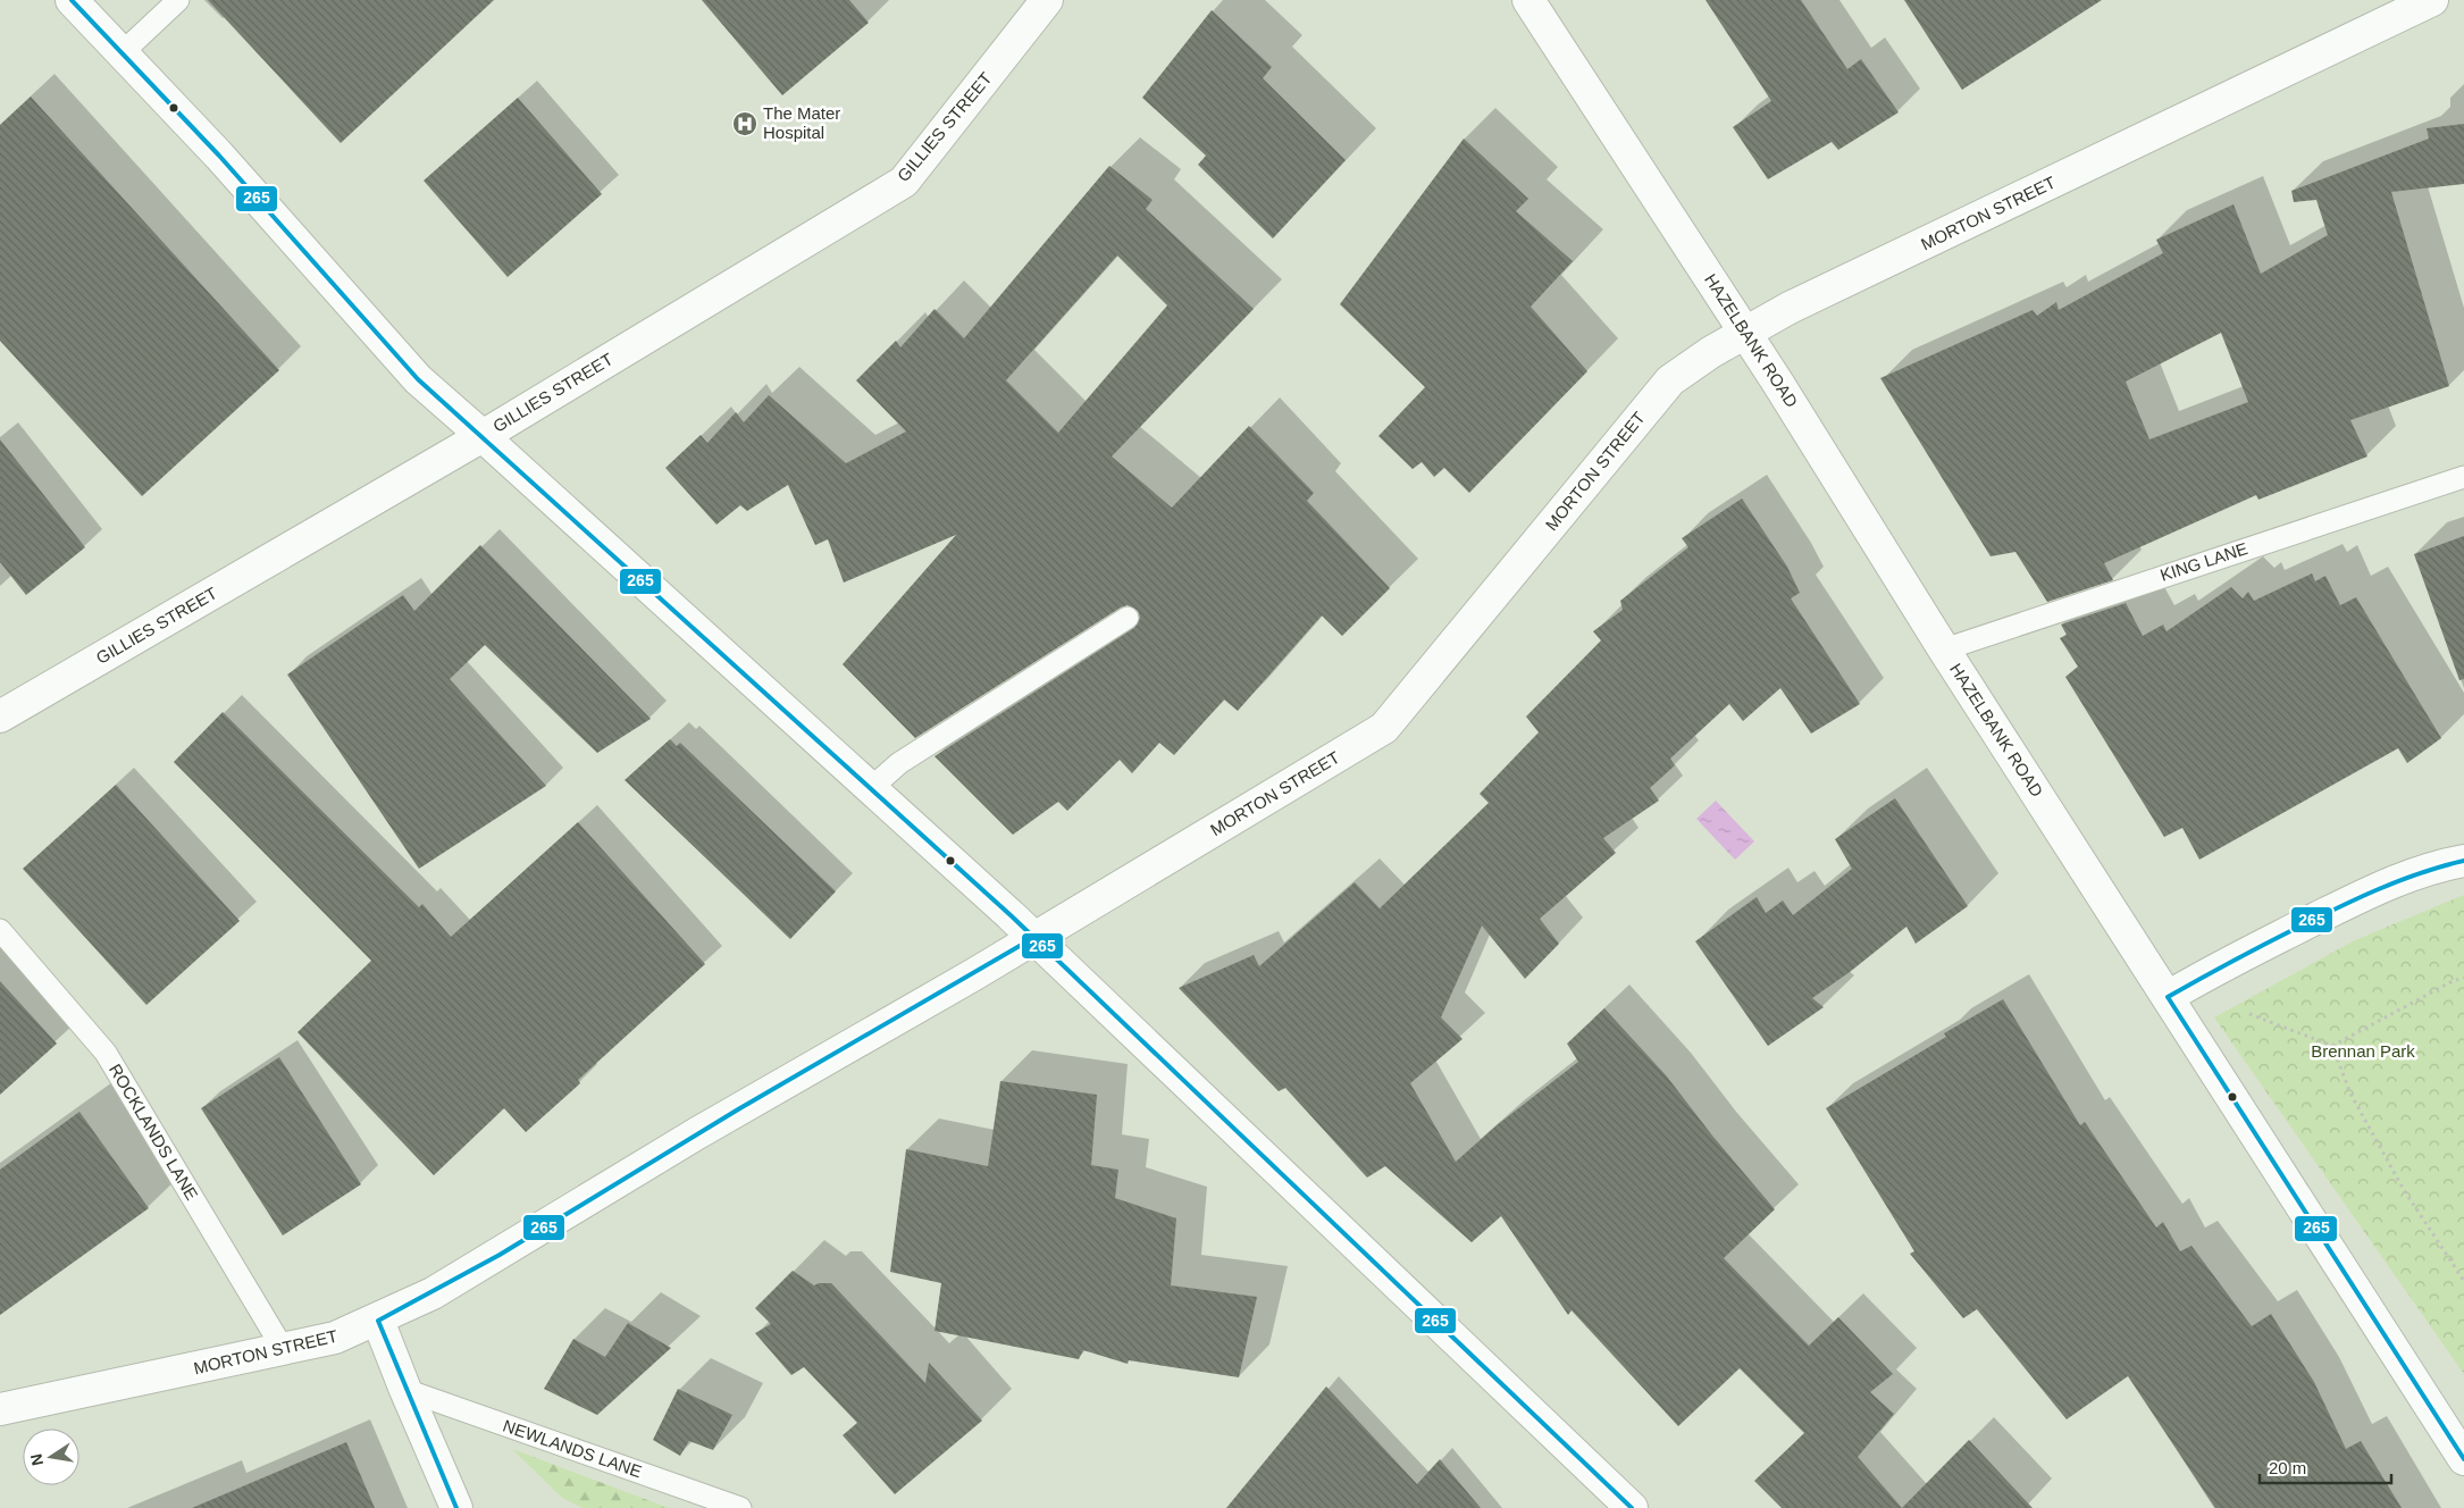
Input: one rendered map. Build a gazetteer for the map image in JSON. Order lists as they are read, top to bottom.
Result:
{
  "streets": {
    "street": ["GILLIES STREET", "MORTON STREET", "HAZELBANK ROAD"],
    "lane": ["KING LANE", "ROCKLANDS LANE", "NEWLANDS LANE"]
  },
  "crossings": [
    ["MORTON STREET", "HAZELBANK ROAD"],
    ["MORTON STREET", "ROCKLANDS LANE"],
    ["HAZELBANK ROAD", "KING LANE"]
  ],
  "parks": ["Brennan Park"],
  "places": {
    "hospital": ["The Mater Hospital"]
  },
  "lines": ["transit line 265"],
  "scale_bar": "20 m",
  "north": "left"
}
